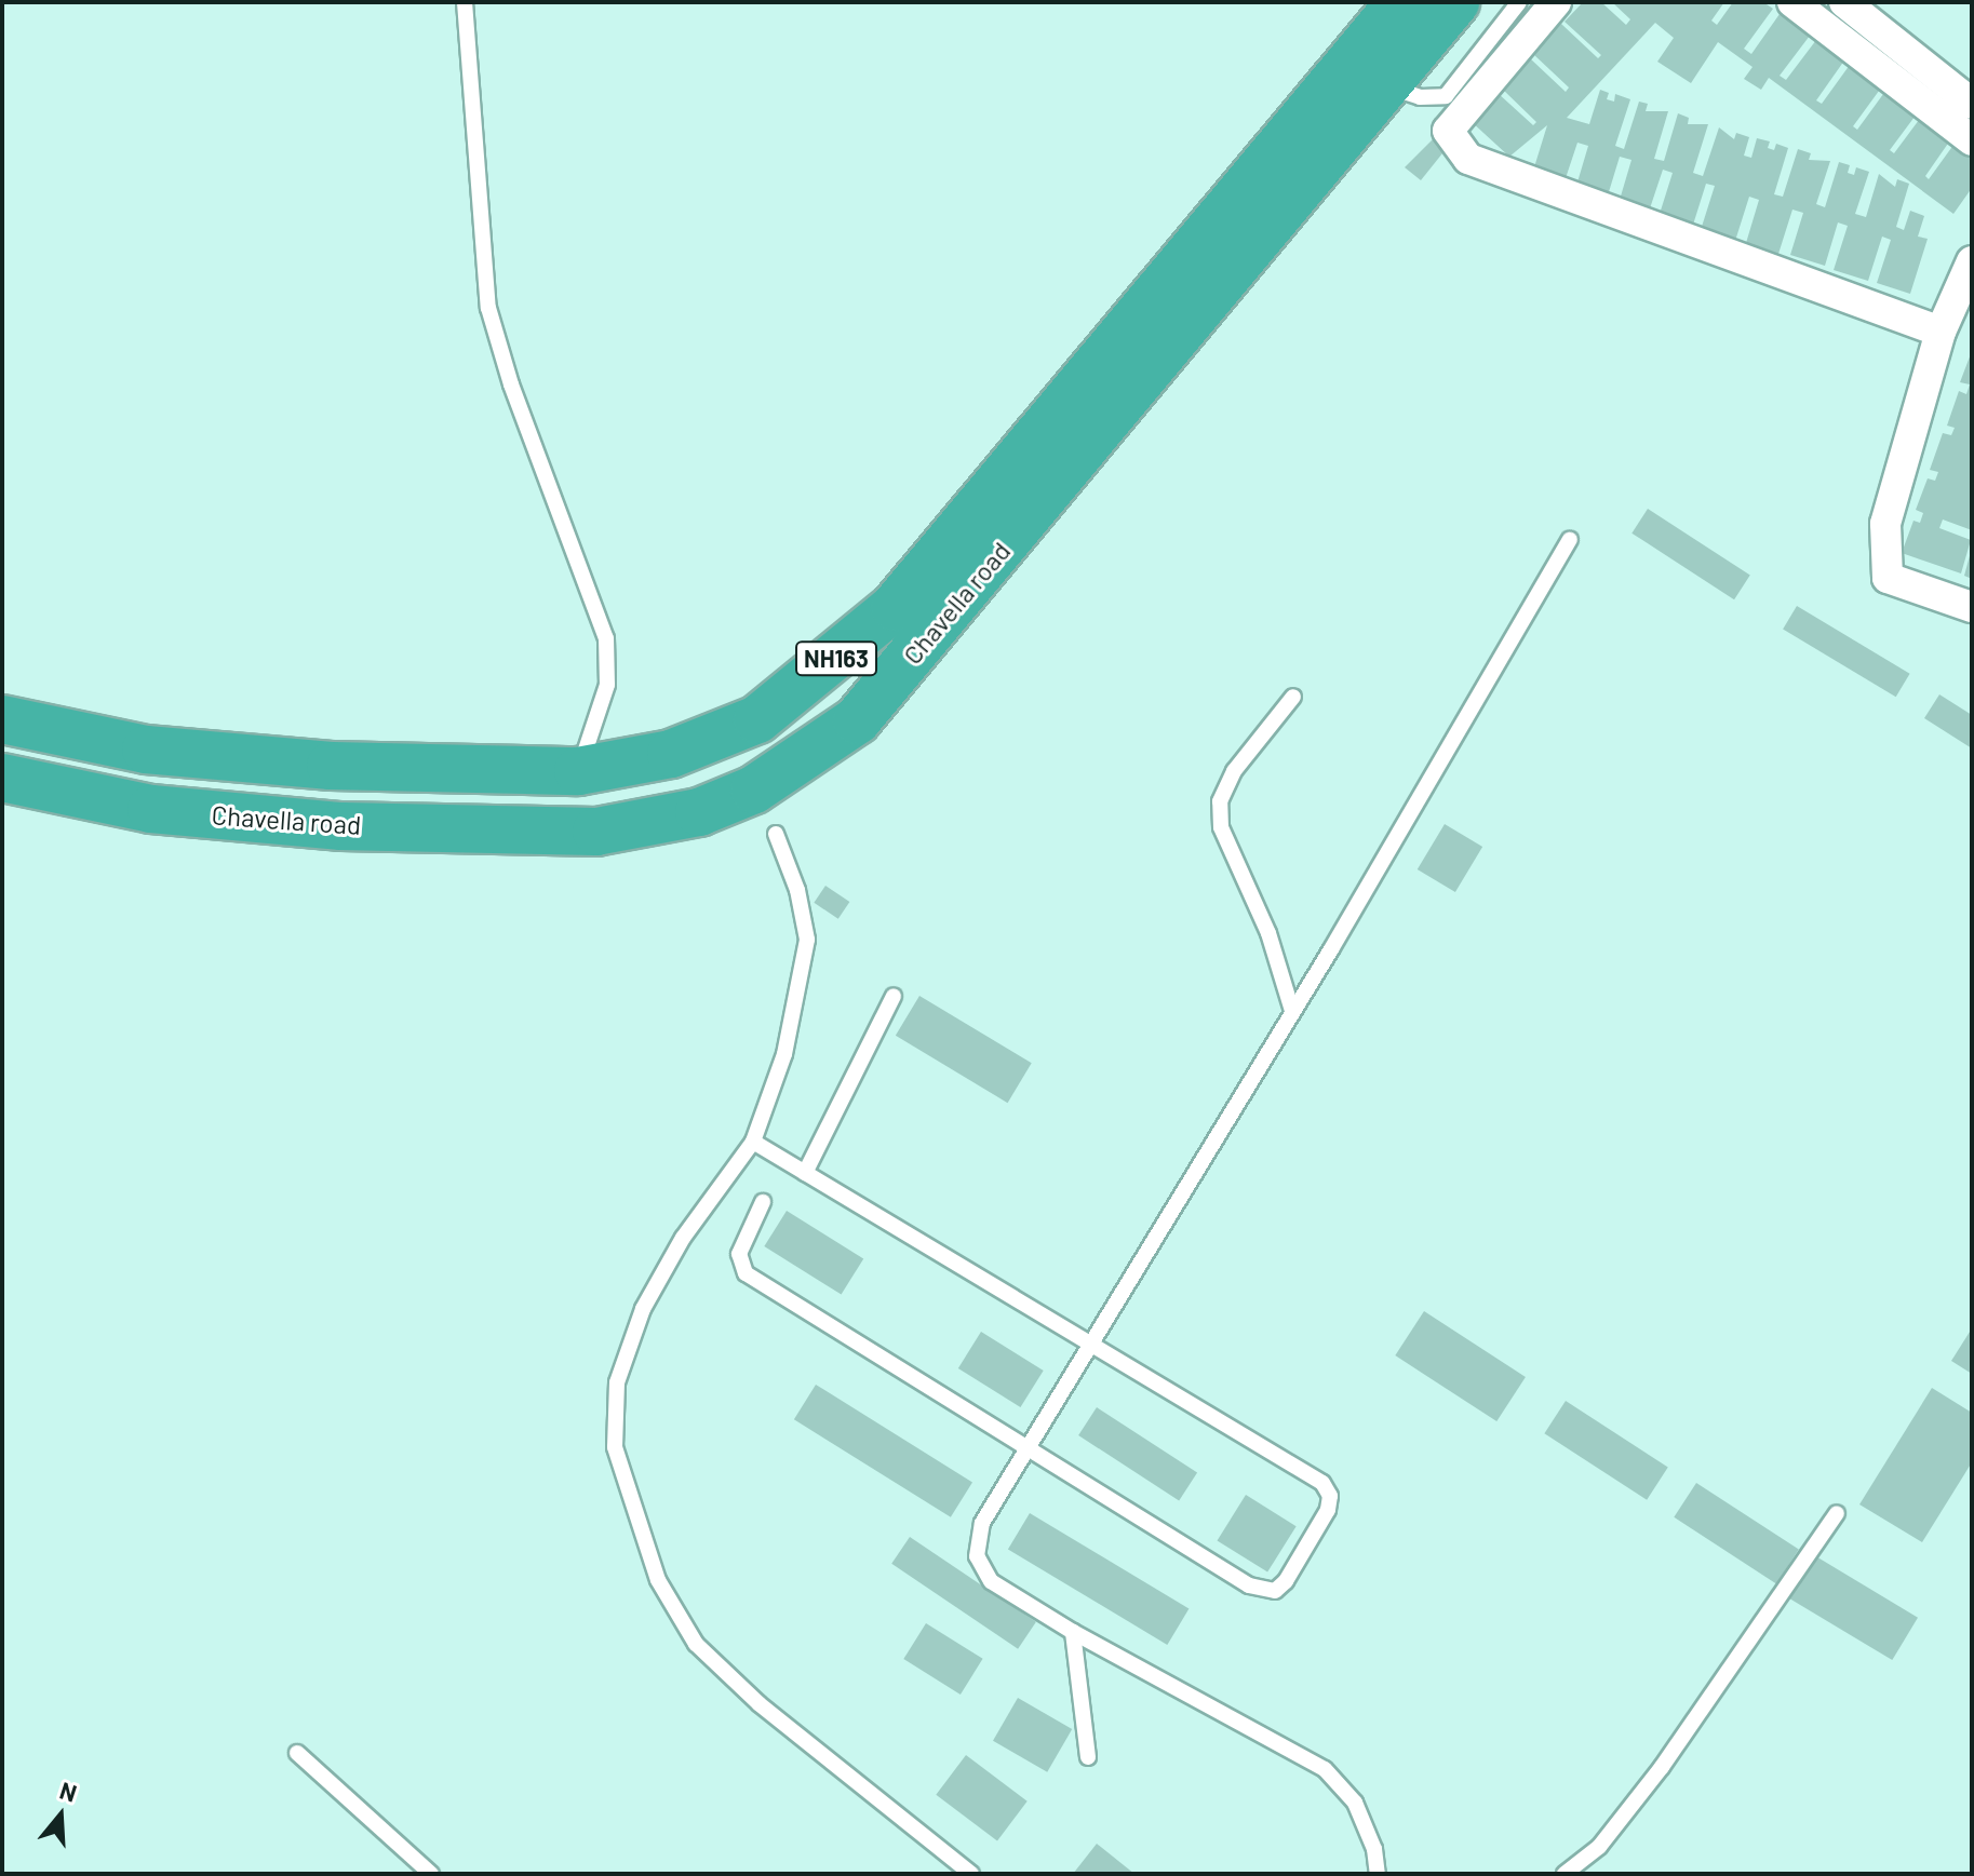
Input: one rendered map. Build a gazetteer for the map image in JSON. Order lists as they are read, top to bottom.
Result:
{
  "streets": {
    "highway": ["Chavella road", "NH163"]
  },
  "north": "top"
}
